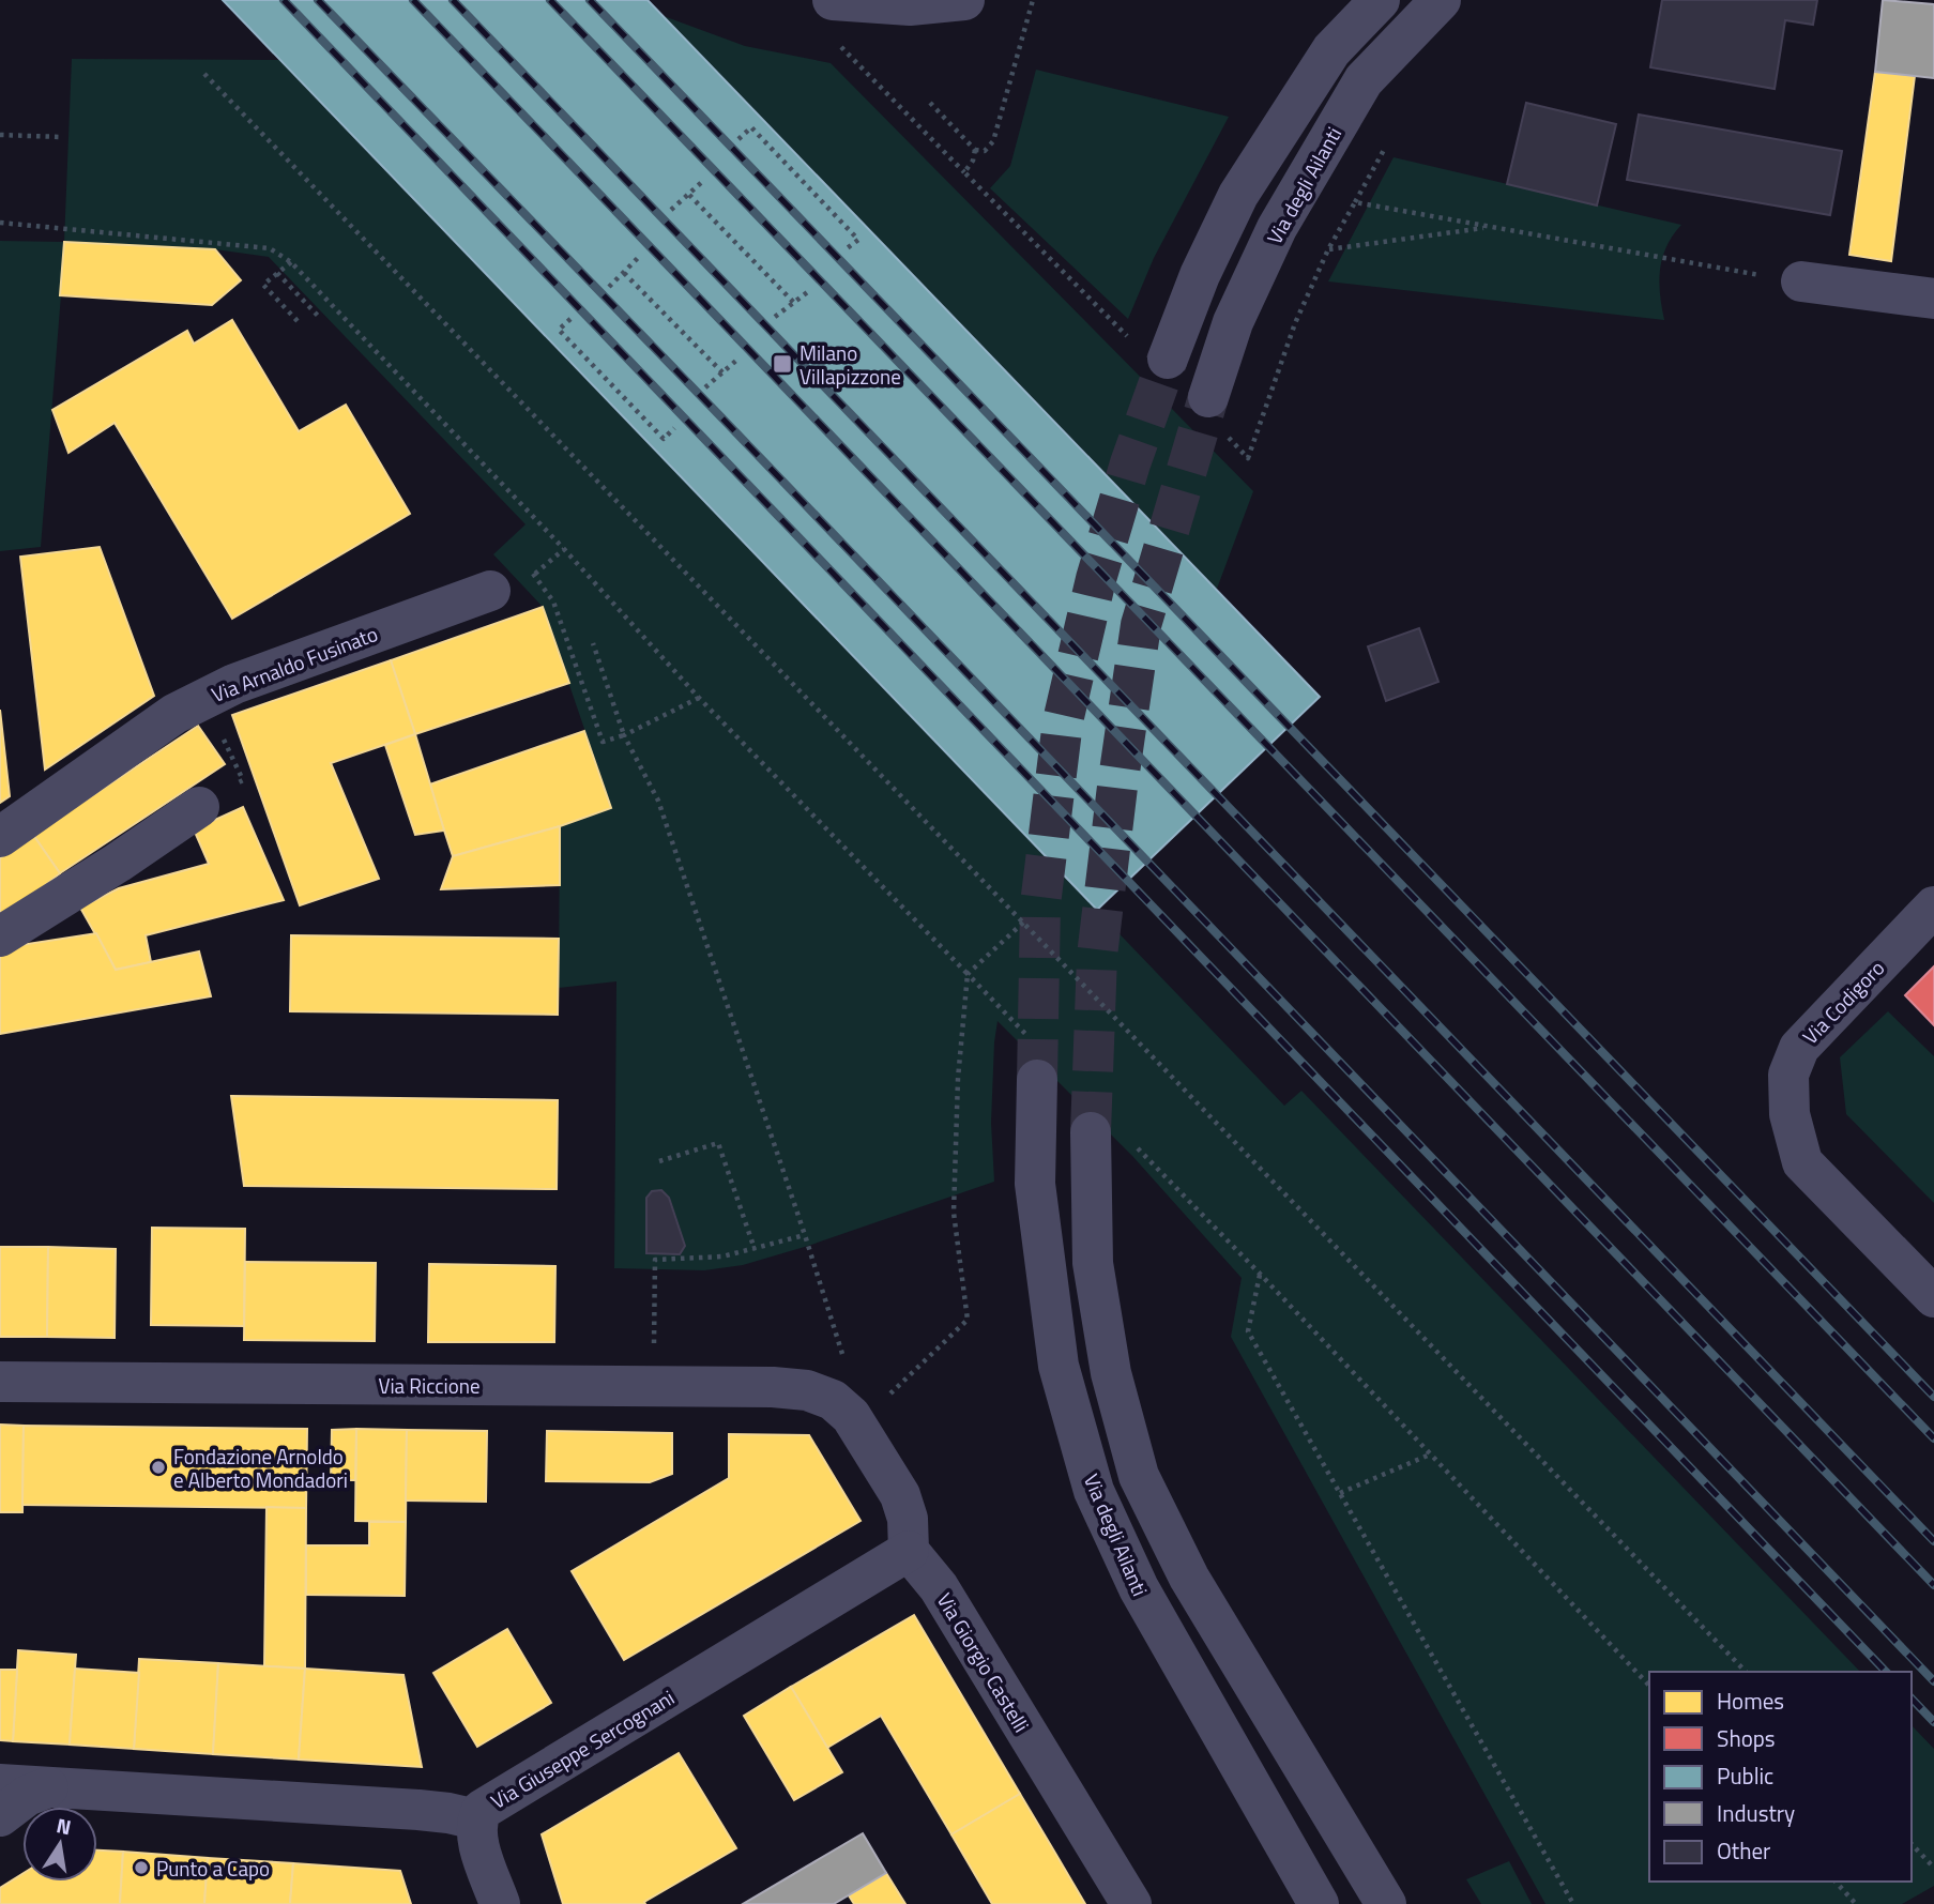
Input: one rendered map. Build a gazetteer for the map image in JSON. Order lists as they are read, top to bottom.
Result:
{
  "streets": {
    "street": [
      "Via degli Ailanti",
      "Via Arnaldo Fusinato",
      "Via Codigoro",
      "Via Riccione",
      "Via Giorgio Castelli",
      "Via Giuseppe Sercognani"
    ]
  },
  "crossings": [
    ["Via Riccione", "Via Giorgio Castelli"],
    ["Via Riccione", "Via Giuseppe Sercognani"],
    ["Via Giorgio Castelli", "Via Giuseppe Sercognani"]
  ],
  "places": {
    "transit": ["Milano Villapizzone"],
    "other": ["Fondazione Arnoldo e Alberto Mondadori", "Punto a Capo"]
  },
  "legend": [
    "Homes",
    "Shops",
    "Public",
    "Industry",
    "Other"
  ],
  "north": "top"
}
